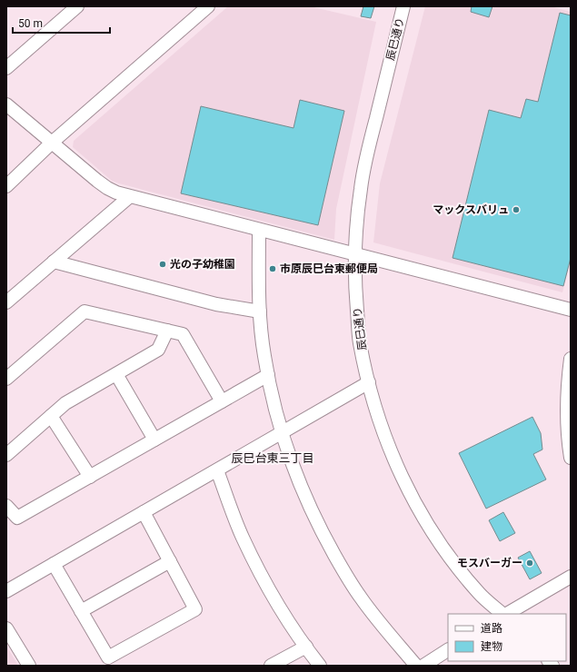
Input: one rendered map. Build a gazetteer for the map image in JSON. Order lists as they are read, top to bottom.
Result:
{
  "streets": {
    "street": ["辰巳通り"]
  },
  "districts": ["辰巳台東三丁目"],
  "places": [
    "マックスバリュ",
    "光の子幼稚園",
    "市原辰巳台東郵便局",
    "モスバーガー"
  ],
  "legend": ["道路", "建物"],
  "scale_bar": "50 m"
}
